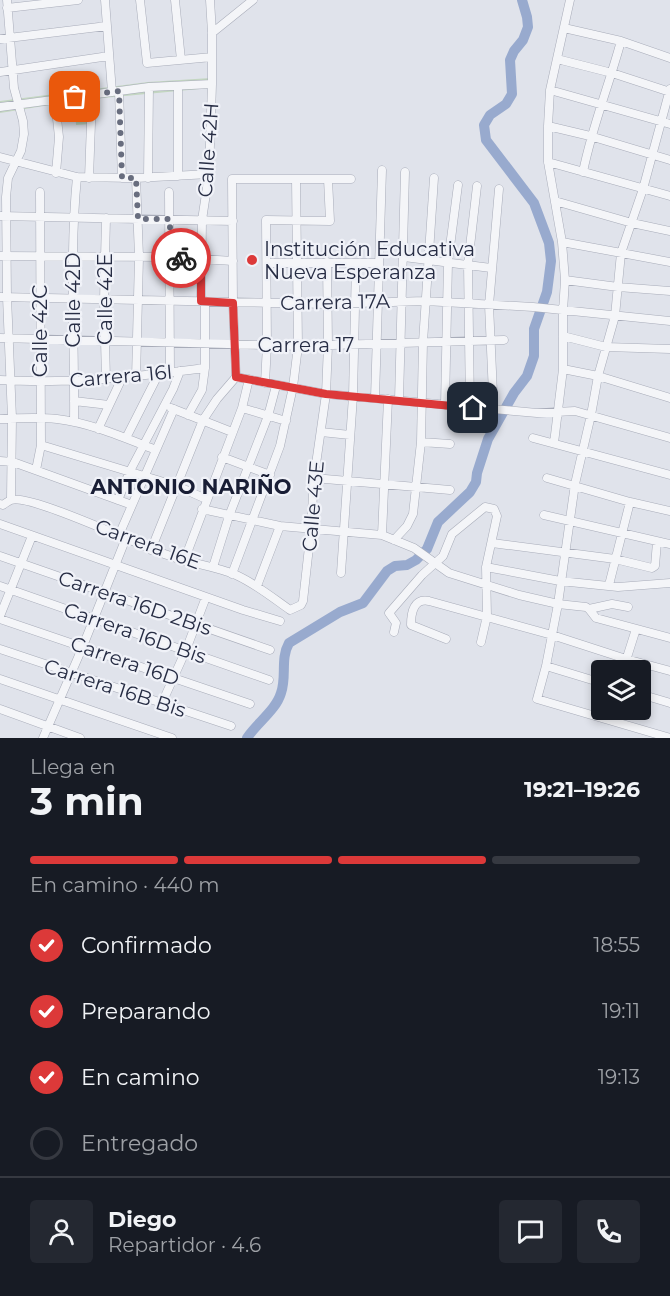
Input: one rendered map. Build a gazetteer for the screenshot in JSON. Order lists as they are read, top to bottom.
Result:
{
  "streets": {
    "street": [
      "Calle 42H",
      "Calle 42E",
      "Calle 42D",
      "Carrera 17A",
      "Calle 42C",
      "Carrera 17",
      "Carrera 16I",
      "Calle 43E",
      "Carrera 16E",
      "Carrera 16D 2Bis",
      "Carrera 16D Bis",
      "Carrera 16D",
      "Carrera 16B Bis"
    ]
  },
  "crossings": [
    ["Calle 42H", "Carrera 17A"],
    ["Calle 42H", "Carrera 17"],
    ["Calle 42H", "Carrera 16I"],
    ["Calle 42E", "Carrera 17A"],
    ["Calle 42E", "Carrera 17"],
    ["Calle 42E", "Carrera 16I"],
    ["Calle 42D", "Carrera 17A"],
    ["Calle 42D", "Carrera 17"],
    ["Calle 42D", "Carrera 16I"],
    ["Carrera 17A", "Calle 42C"],
    ["Carrera 17A", "Calle 43E"],
    ["Calle 42C", "Carrera 17"],
    ["Calle 42C", "Carrera 16I"],
    ["Carrera 17", "Calle 43E"],
    ["Calle 43E", "Carrera 16E"]
  ],
  "districts": ["ANTONIO NARIÑO"],
  "places": ["Institución Educativa Nueva Esperanza"],
  "page": {
    "heading": ["3 min", "Llega en", "19:21–19:26"],
    "panel": ["Diego", "Repartidor · 4.6"],
    "bar": "En camino · 440 m",
    "list": [
      ["Confirmado", "18:55"],
      ["Preparando", "19:11"],
      ["En camino", "19:13"],
      "Entregado"
    ]
  }
}
